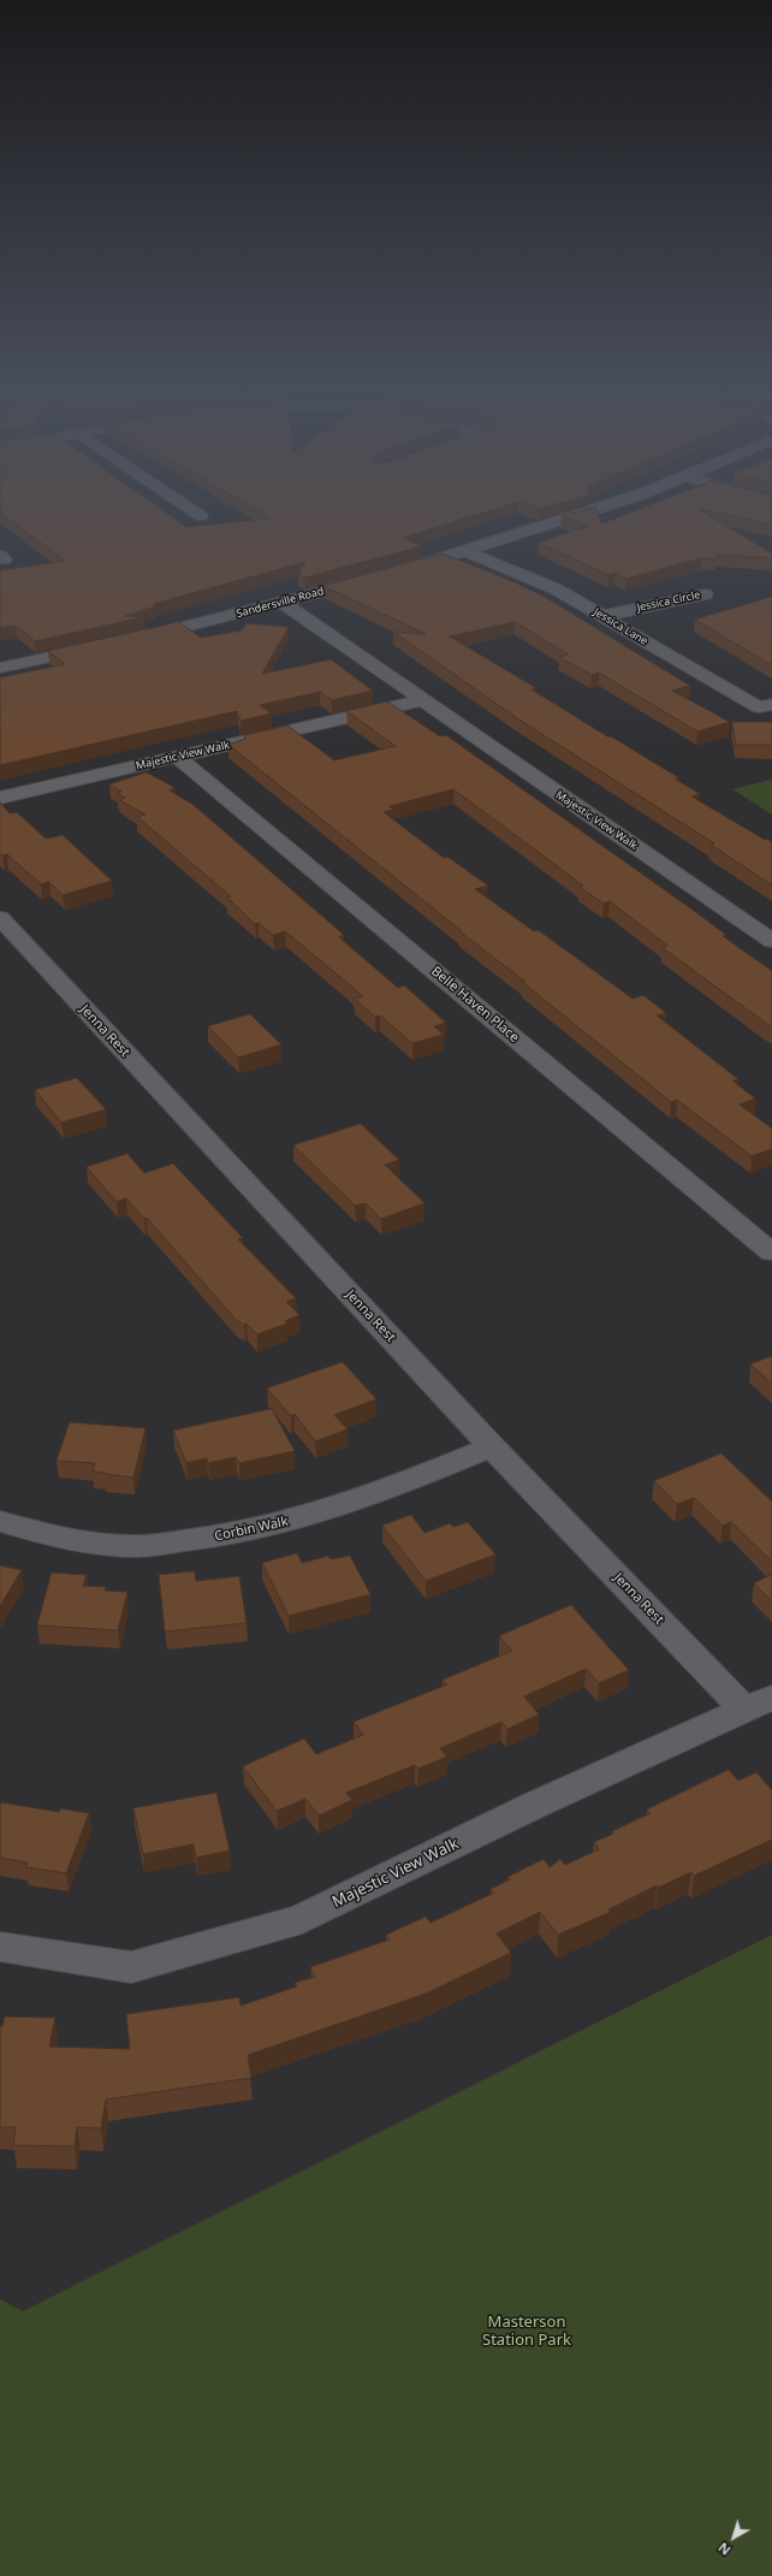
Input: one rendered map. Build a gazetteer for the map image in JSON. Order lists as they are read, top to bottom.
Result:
{
  "streets": {
    "street": [
      "Jessica Circle",
      "Sandersville Road",
      "Jessica Lane",
      "Majestic View Walk",
      "Belle Haven Place",
      "Jenna Rest",
      "Corbin Walk"
    ]
  },
  "crossings": [
    ["Jessica Circle", "Jessica Lane"],
    ["Sandersville Road", "Majestic View Walk"],
    ["Majestic View Walk", "Belle Haven Place"],
    ["Majestic View Walk", "Jenna Rest"],
    ["Jenna Rest", "Corbin Walk"]
  ],
  "parks": ["Masterson Station Park"],
  "north": "bottom left"
}
